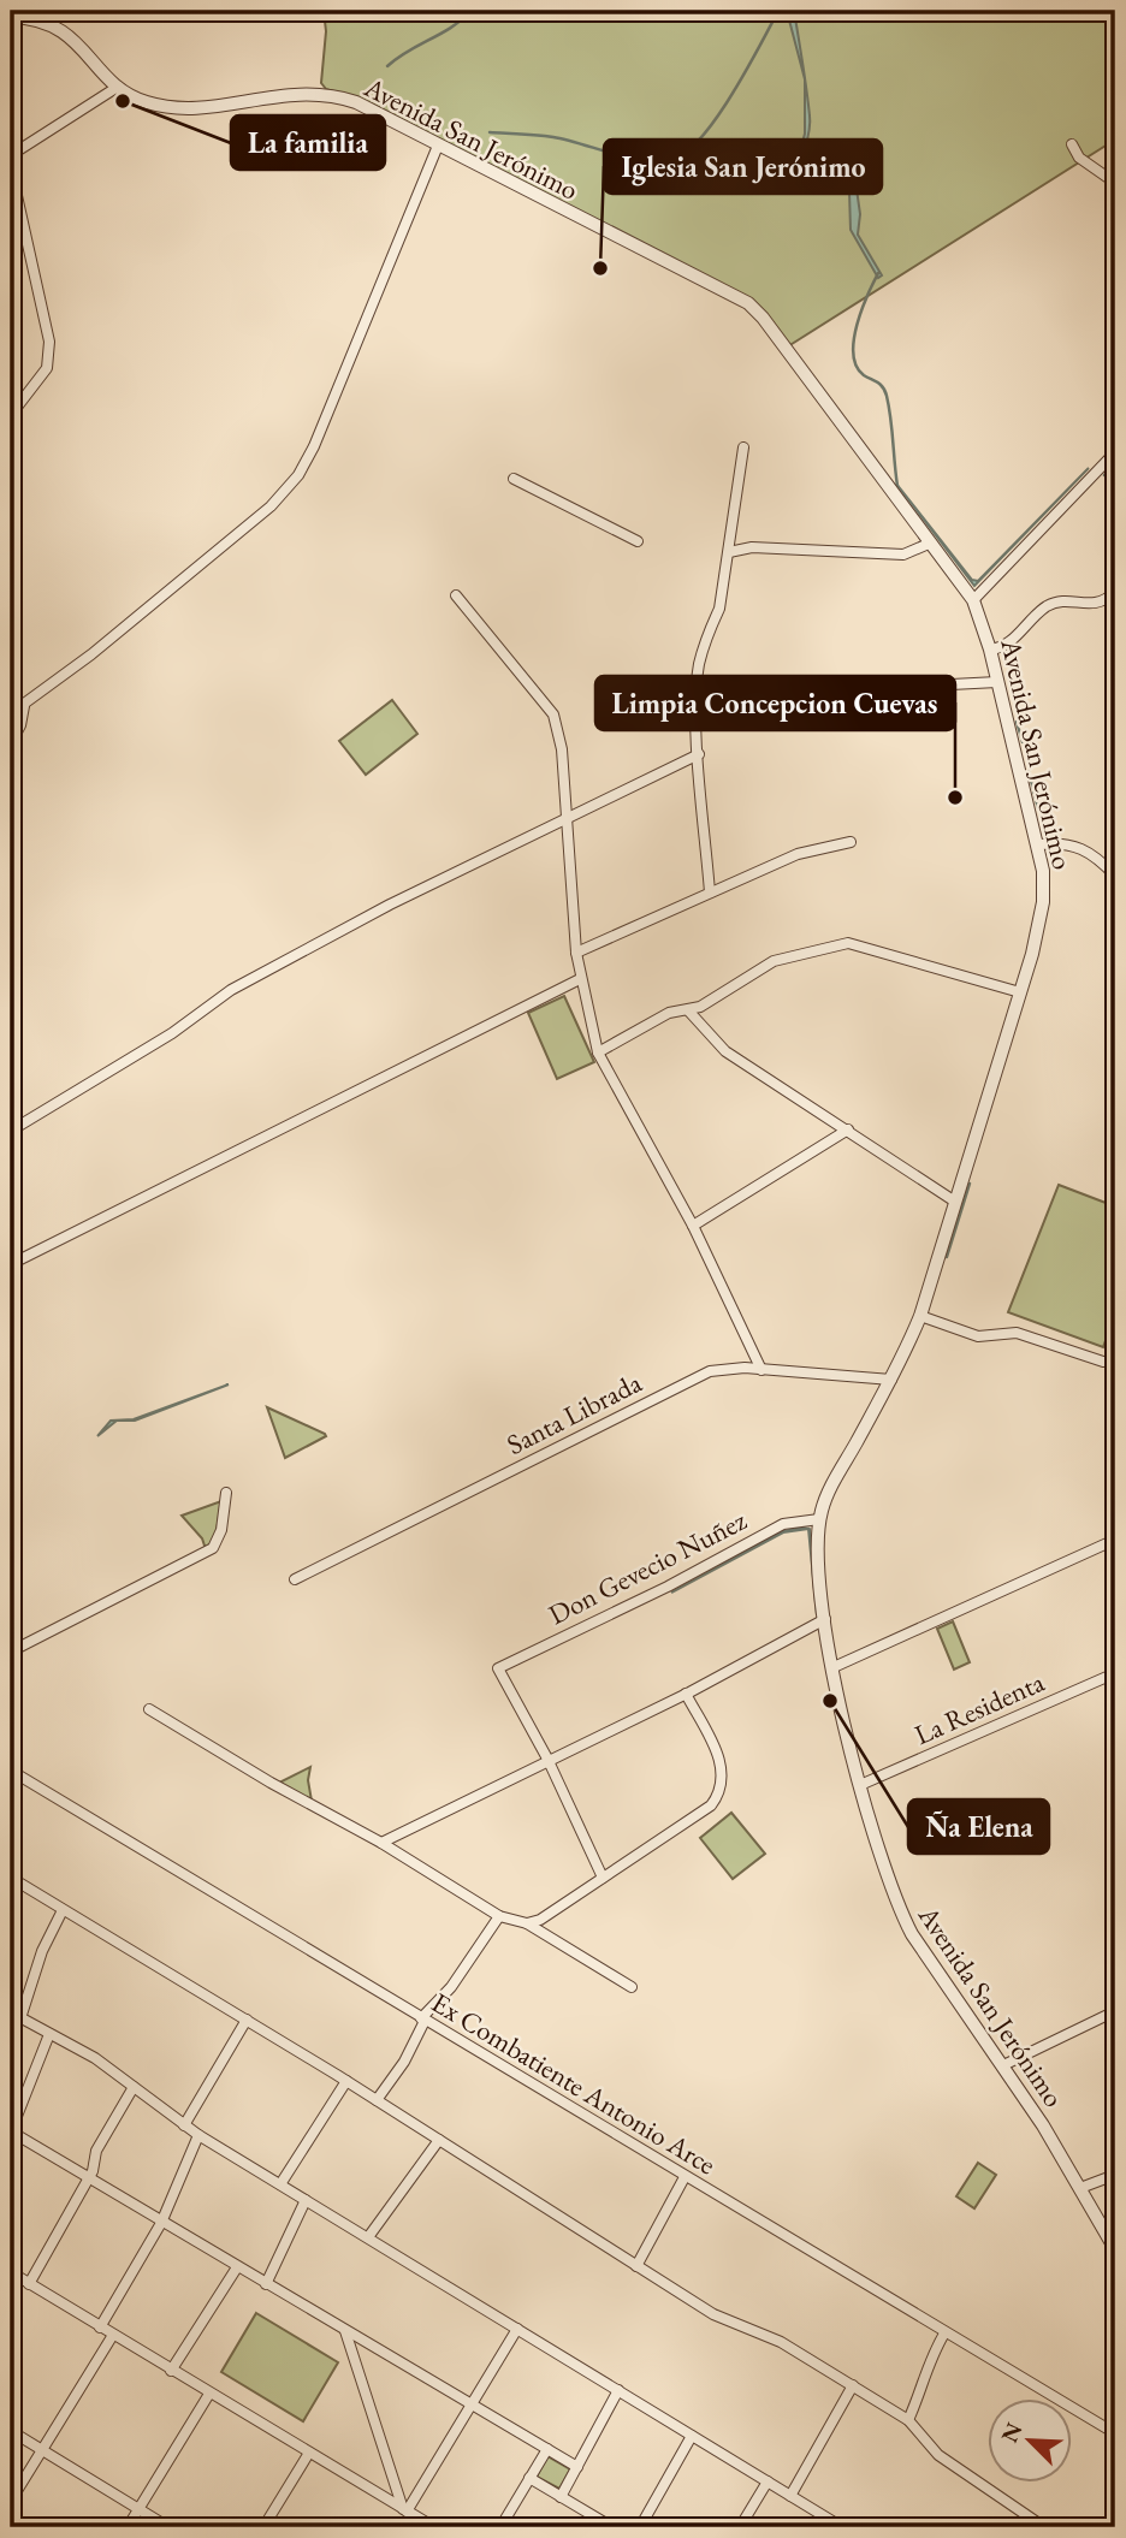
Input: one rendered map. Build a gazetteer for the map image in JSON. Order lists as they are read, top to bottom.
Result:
{
  "streets": {
    "street": [
      "Avenida San Jerónimo",
      "Santa Librada",
      "Don Gevecio Nuñez",
      "La Residenta",
      "Ex Combatiente Antonio Arce"
    ]
  },
  "crossings": [
    ["Avenida San Jerónimo", "Santa Librada"],
    ["Avenida San Jerónimo", "Don Gevecio Nuñez"],
    ["Avenida San Jerónimo", "La Residenta"]
  ],
  "places": [
    "La familia",
    "Iglesia San Jerónimo",
    "Limpia Concepcion Cuevas",
    "Ña Elena"
  ],
  "north": "top left"
}
